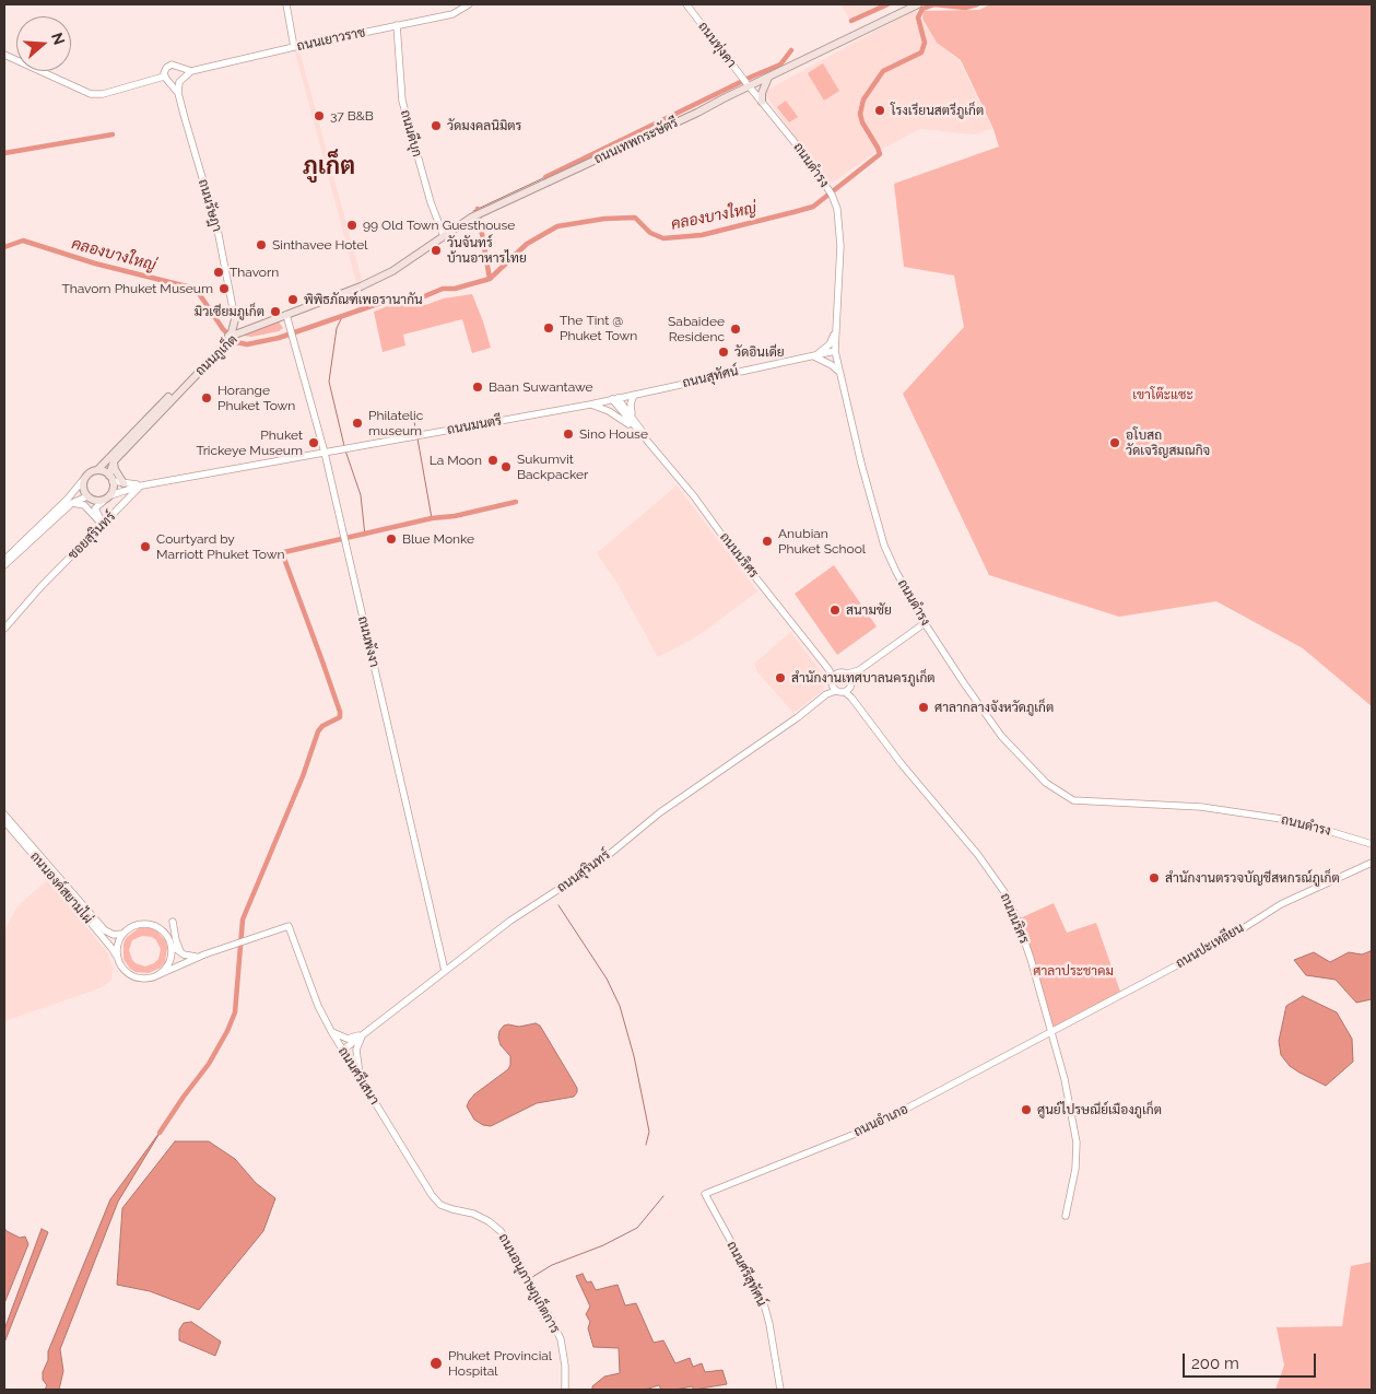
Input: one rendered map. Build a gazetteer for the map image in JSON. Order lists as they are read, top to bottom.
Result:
{
  "streets": {
    "main road": ["ถนนเทพกระษัตรี", "ถนนภูเก็ต"],
    "street": [
      "ถนนเยาวราช",
      "ถนนทุ่งคา",
      "ถนนดีบุก",
      "ถนนดำรง",
      "ถนนรัษฎา",
      "ถนนสุทัศน์",
      "ถนนมนตรี",
      "ซอยสุรินทร์",
      "ถนนนริศร",
      "ถนนพังงา",
      "ถนนสุรินทร์",
      "ถนนองค์สยามไผ่",
      "ถนนปะเหลียน",
      "ถนนศรีเสนา",
      "ถนนอำเภอ",
      "ถนนศรีสุทัศน์",
      "ถนนอนุภาษภูเก็ตการ"
    ]
  },
  "crossings": [
    ["ถนนเยาวราช", "ถนนดีบุก"],
    ["ถนนทุ่งคา", "ถนนเทพกระษัตรี"],
    ["ถนนทุ่งคา", "ถนนดำรง"],
    ["ถนนดีบุก", "ถนนเทพกระษัตรี"],
    ["ถนนเทพกระษัตรี", "ถนนดำรง"],
    ["ถนนเทพกระษัตรี", "ถนนภูเก็ต"],
    ["ถนนดำรง", "ถนนสุทัศน์"],
    ["ถนนภูเก็ต", "ถนนมนตรี"],
    ["ถนนภูเก็ต", "ถนนพังงา"],
    ["ถนนสุทัศน์", "ถนนมนตรี"],
    ["ถนนสุทัศน์", "ถนนนริศร"],
    ["ถนนมนตรี", "ซอยสุรินทร์"],
    ["ถนนมนตรี", "ถนนนริศร"],
    ["ถนนมนตรี", "ถนนพังงา"],
    ["ถนนนริศร", "ถนนปะเหลียน"],
    ["ถนนนริศร", "ถนนอำเภอ"],
    ["ถนนพังงา", "ถนนสุรินทร์"],
    ["ถนนสุรินทร์", "ถนนศรีเสนา"],
    ["ถนนปะเหลียน", "ถนนอำเภอ"],
    ["ถนนศรีเสนา", "ถนนอนุภาษภูเก็ตการ"],
    ["ถนนอำเภอ", "ถนนศรีสุทัศน์"]
  ],
  "districts": ["ภูเก็ต"],
  "water": ["คลองบางใหญ่"],
  "parks": ["เขาโต๊ะแซะ", "ศาลาประชาคม"],
  "places": [
    "โรงเรียนสตรีภูเก็ต",
    "37 B&B",
    "วัดมงคลนิมิตร",
    "99 Old Town Guesthouse",
    "Sinthavee Hotel",
    "วันจันทร์ บ้านอาหารไทย",
    "Thavorn",
    "Thavorn Phuket Museum",
    "พิพิธภัณฑ์เพอรานากัน",
    "มิวเซียมภูเก็ต",
    "The Tint @ Phuket Town",
    "Sabaidee Residenc",
    "วัดอินเดีย",
    "Baan Suwantawe",
    "Horange Phuket Town",
    "Philatelic museum",
    "Sino House",
    "Phuket Trickeye Museum",
    "อุโบสถ วัดเจริญสมณกิจ",
    "La Moon",
    "Sukumvit Backpacker",
    "Blue Monke",
    "Anubian Phuket School",
    "Courtyard by Marriott Phuket Town",
    "สนามชัย",
    "สำนักงานเทศบาลนครภูเก็ต",
    "ศาลากลางจังหวัดภูเก็ต",
    "สำนักงานตรวจบัญชีสหกรณ์ภูเก็ต",
    "ศูนย์ไปรษณีย์เมืองภูเก็ต",
    "Phuket Provincial Hospital"
  ],
  "scale_bar": "200 m",
  "north": "right"
}
